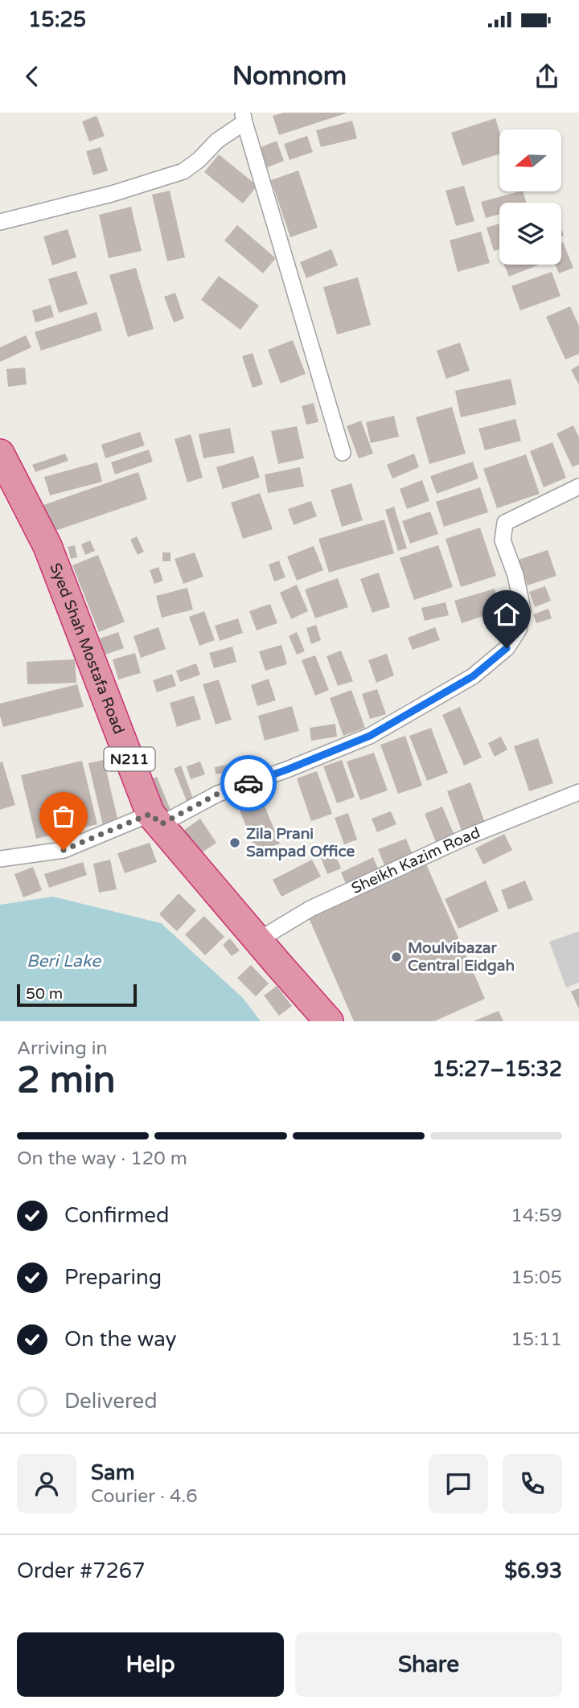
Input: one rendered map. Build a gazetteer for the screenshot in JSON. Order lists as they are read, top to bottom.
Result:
{
  "streets": {
    "highway": ["Syed Shah Mostafa Road", "N211"],
    "street": ["Sheikh Kazim Road"]
  },
  "crossings": [
    ["Syed Shah Mostafa Road", "Sheikh Kazim Road"]
  ],
  "water": ["Beri Lake"],
  "places": ["Zila Prani Sampad Office", "Moulvibazar Central Eidgah"],
  "scale_bar": "50 m",
  "north": "left",
  "page": {
    "status": "15:25",
    "header": "Nomnom",
    "scale": "50 m",
    "heading": ["2 min", "Arriving in", "15:27–15:32"],
    "panel": [
      "Sam",
      "Courier · 4.6",
      "Order #7267",
      "$6.93"
    ],
    "bar": "On the way · 120 m",
    "list": [
      ["Confirmed", "14:59"],
      ["Preparing", "15:05"],
      ["On the way", "15:11"],
      "Delivered"
    ],
    "buttons": ["Help", "Share"]
  }
}
